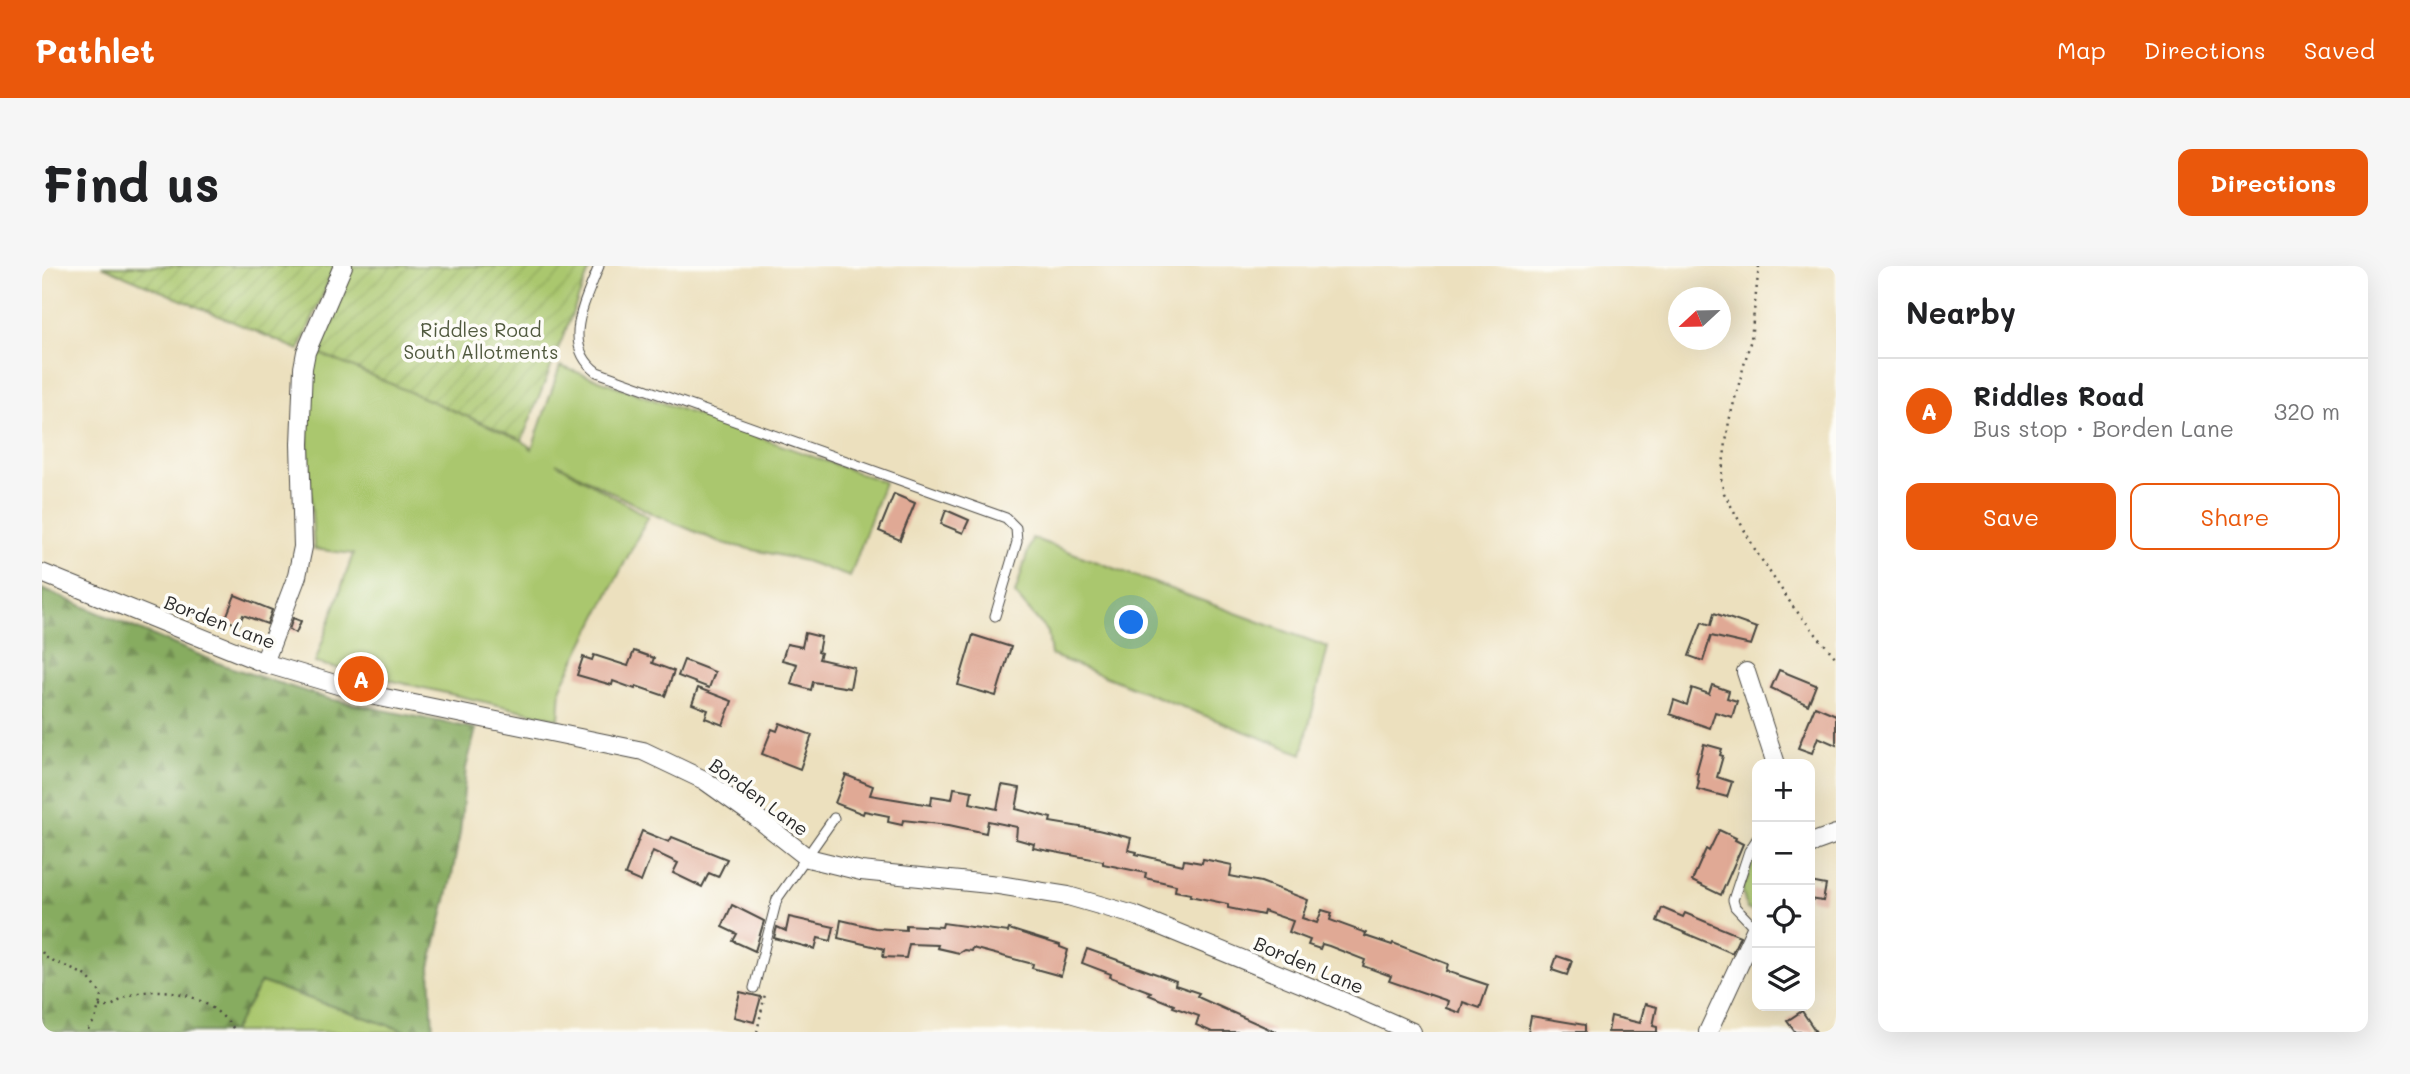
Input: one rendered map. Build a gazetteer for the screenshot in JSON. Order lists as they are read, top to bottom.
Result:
{
  "streets": {
    "street": ["Borden Lane"]
  },
  "parks": ["Riddles Road South Allotments"],
  "north": "left",
  "page": {
    "header": "Pathlet",
    "nav": ["Map", "Directions", "Saved"],
    "buttons": [
      "Directions",
      ["Save", "Share"]
    ],
    "title": "Find us",
    "heading": "Nearby",
    "list": [
      {
        "mark": "A",
        "name": "Riddles Road",
        "note": "Bus stop · Borden Lane",
        "value": "320 m"
      }
    ],
    "pins": "A",
    "map_buttons": ["+", "−"]
  }
}
